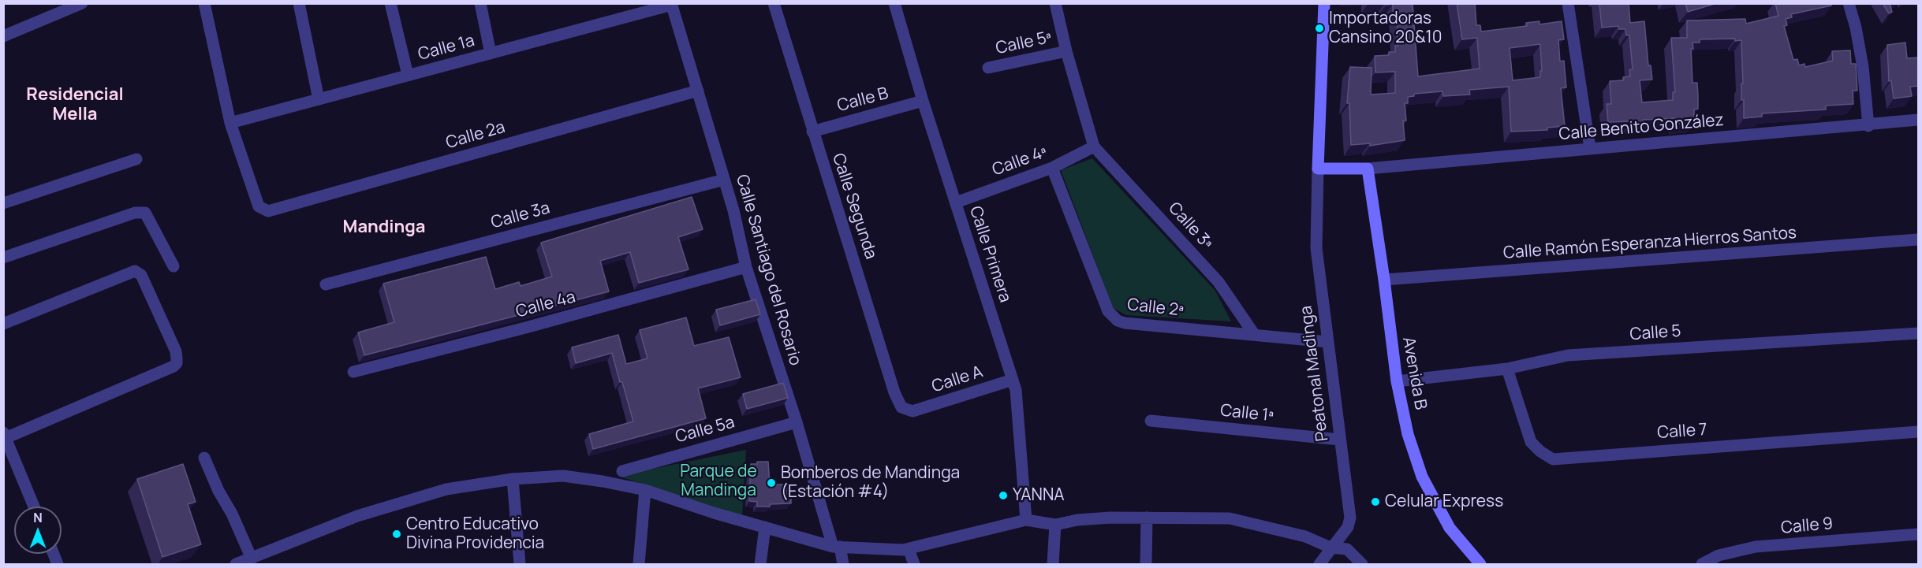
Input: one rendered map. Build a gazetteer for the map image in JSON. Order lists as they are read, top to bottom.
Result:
{
  "streets": {
    "main road": ["Avenida B"],
    "street": [
      "Calle 5ª",
      "Calle 1a",
      "Calle B",
      "Calle Benito González",
      "Calle 2a",
      "Calle 4ª",
      "Calle Segunda",
      "Calle 3a",
      "Calle 3ª",
      "Calle Ramón Esperanza Hierros Santos",
      "Calle Primera",
      "Calle Santiago del Rosario",
      "Calle 4a",
      "Calle 2ª",
      "Calle 5",
      "Peatonal Madinga",
      "Calle A",
      "Calle 1ª",
      "Calle 5a",
      "Calle 7",
      "Calle 9"
    ]
  },
  "crossings": [
    ["Calle 1a", "Calle 2a"],
    ["Calle 1a", "Calle Santiago del Rosario"],
    ["Calle B", "Calle Segunda"],
    ["Calle B", "Calle Primera"],
    ["Calle Benito González", "Avenida B"],
    ["Calle 2a", "Calle Santiago del Rosario"],
    ["Calle 4ª", "Calle 3ª"],
    ["Calle 4ª", "Calle Primera"],
    ["Calle 4ª", "Calle 2ª"],
    ["Calle Segunda", "Calle A"],
    ["Calle 3a", "Calle Santiago del Rosario"],
    ["Calle 3ª", "Calle 2ª"],
    ["Calle Ramón Esperanza Hierros Santos", "Avenida B"],
    ["Calle Primera", "Calle A"],
    ["Calle Santiago del Rosario", "Calle 4a"],
    ["Calle Santiago del Rosario", "Calle 5a"],
    ["Calle 2ª", "Peatonal Madinga"],
    ["Calle 5", "Avenida B"],
    ["Calle 5", "Calle 7"],
    ["Peatonal Madinga", "Calle 1ª"]
  ],
  "districts": ["Residencial Mella", "Mandinga"],
  "parks": ["Parque de Mandinga"],
  "places": [
    "Importadoras Cansino 20&10",
    "Bomberos de Mandinga (Estación #4)",
    "YANNA",
    "Celular Express",
    "Centro Educativo Divina Providencia"
  ],
  "north": "top"
}
